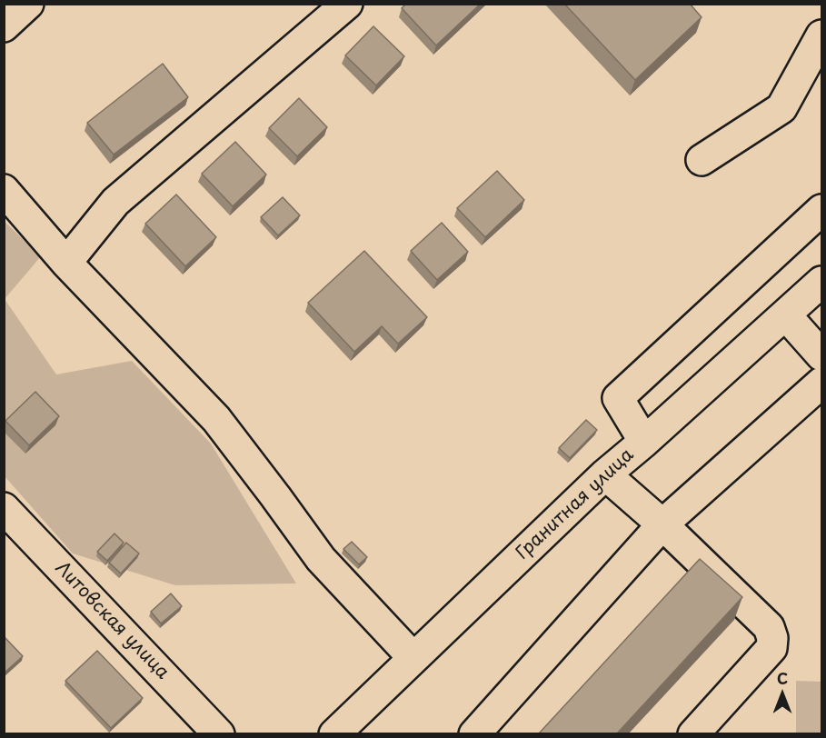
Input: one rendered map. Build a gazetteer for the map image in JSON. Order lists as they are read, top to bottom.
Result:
{
  "streets": {
    "street": ["Гранитная улица", "Литовская улица"]
  },
  "north": "top"
}
